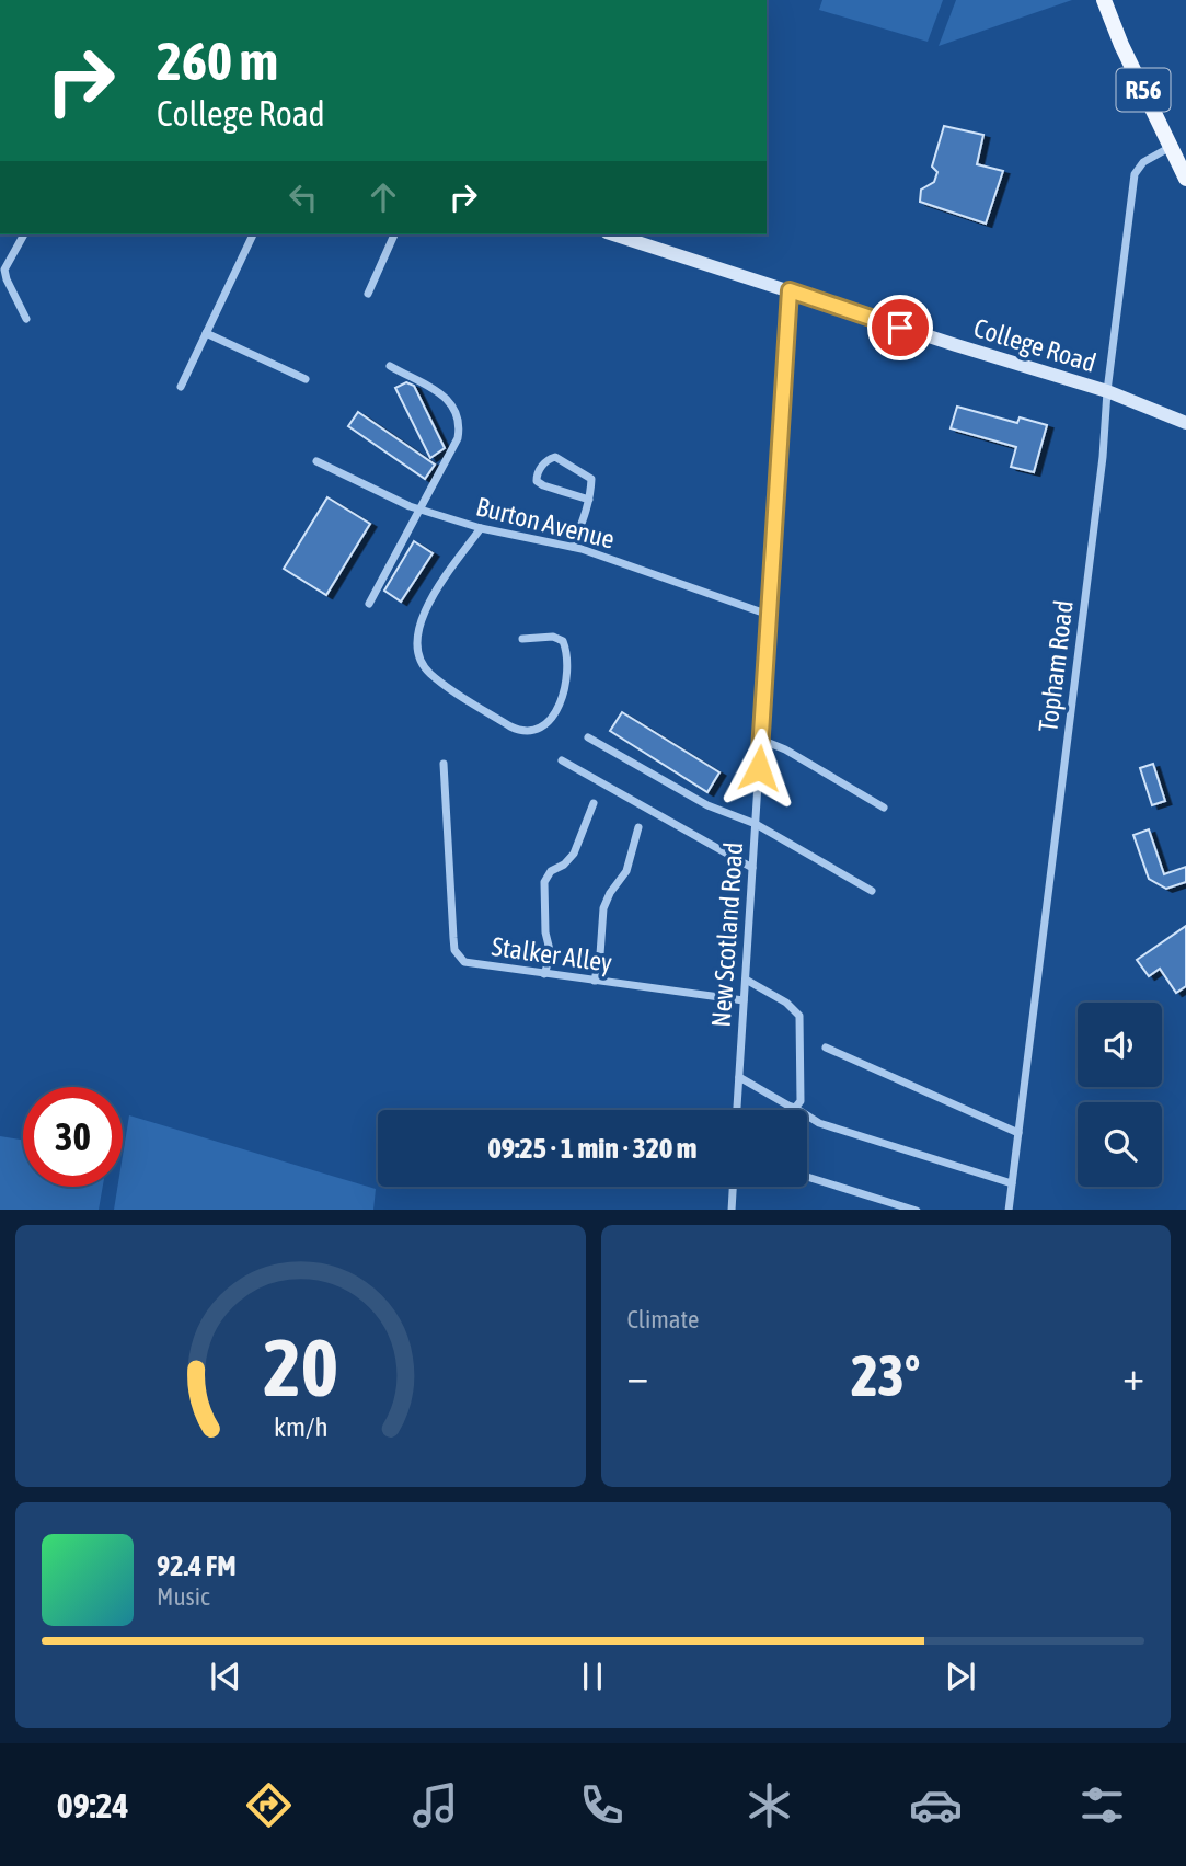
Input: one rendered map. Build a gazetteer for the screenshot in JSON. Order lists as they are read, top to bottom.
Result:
{
  "streets": {
    "main road": ["R56"],
    "street": [
      "College Road",
      "Burton Avenue",
      "Topham Road",
      "New Scotland Road",
      "Stalker Alley"
    ]
  },
  "crossings": [
    ["R56", "Topham Road"],
    ["College Road", "Topham Road"],
    ["College Road", "New Scotland Road"],
    ["Burton Avenue", "New Scotland Road"],
    ["New Scotland Road", "Stalker Alley"]
  ],
  "page": {
    "turn": ["260 m", "College Road"],
    "limit": "30",
    "trip": "09:25 · 1 min · 320 m",
    "tile": "Climate",
    "heat": ["−", "23°", "+"],
    "song": ["92.4 FM", "Music"],
    "tabs": "09:24",
    "gauge": ["20", "km/h"]
  }
}
